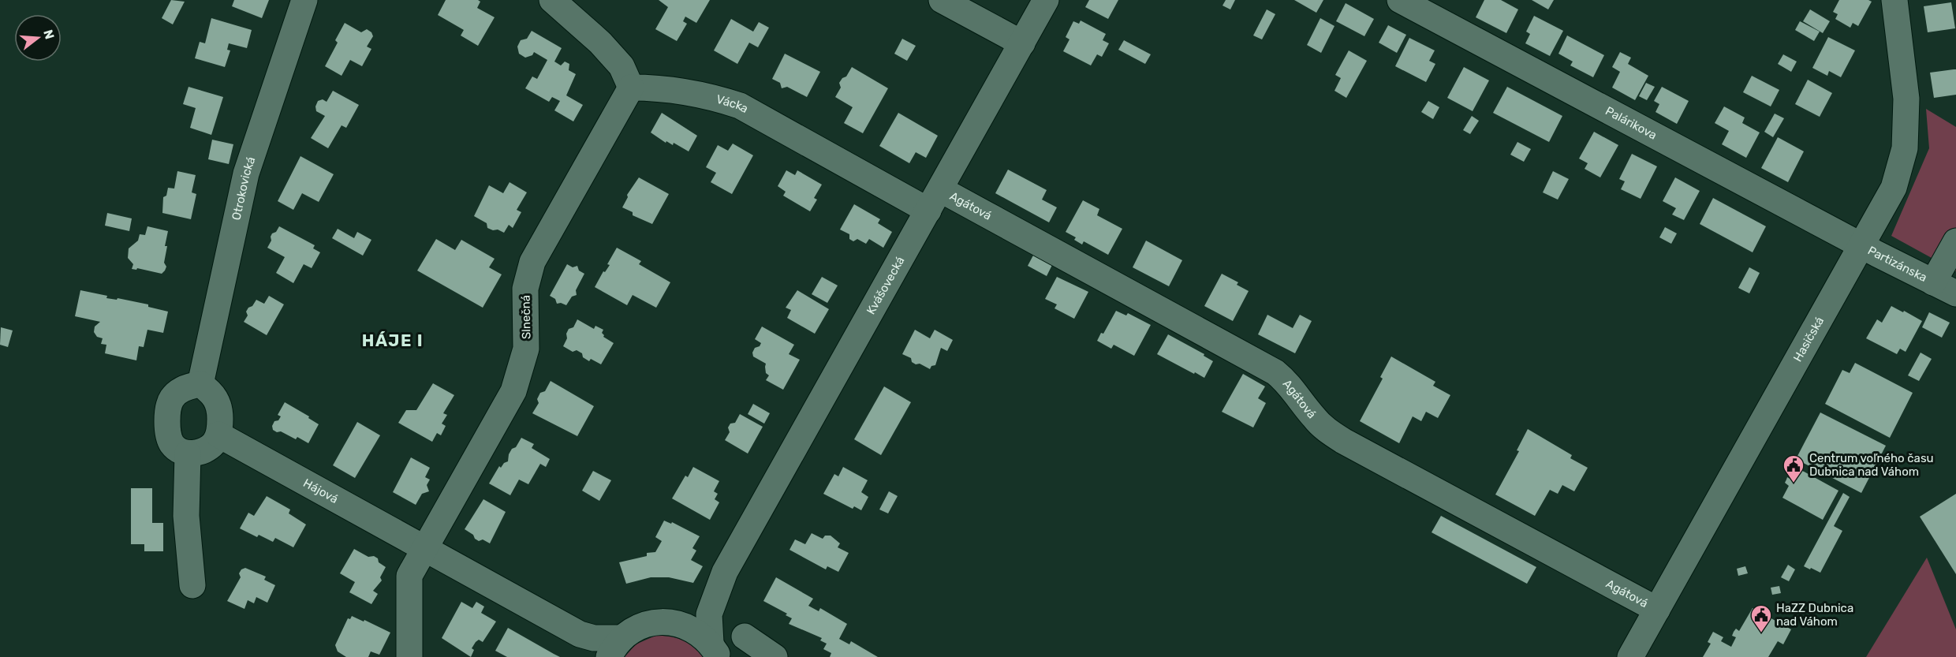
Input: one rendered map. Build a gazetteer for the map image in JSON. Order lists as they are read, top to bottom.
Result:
{
  "streets": {
    "street": [
      "Vácka",
      "Palárikova",
      "Otrokovická",
      "Agátová",
      "Partizánska",
      "Kvášovecká",
      "Slnečná",
      "Hasičská",
      "Hájová"
    ]
  },
  "crossings": [
    ["Vácka", "Agátová"],
    ["Vácka", "Kvášovecká"],
    ["Vácka", "Slnečná"],
    ["Palárikova", "Partizánska"],
    ["Palárikova", "Hasičská"],
    ["Otrokovická", "Hájová"],
    ["Agátová", "Kvášovecká"],
    ["Agátová", "Hasičská"],
    ["Partizánska", "Hasičská"],
    ["Slnečná", "Hájová"]
  ],
  "districts": ["HÁJE I"],
  "places": {
    "public building": ["Centrum voľného času Dubnica nad Váhom", "HaZZ Dubnica nad Váhom"]
  },
  "north": "right"
}
